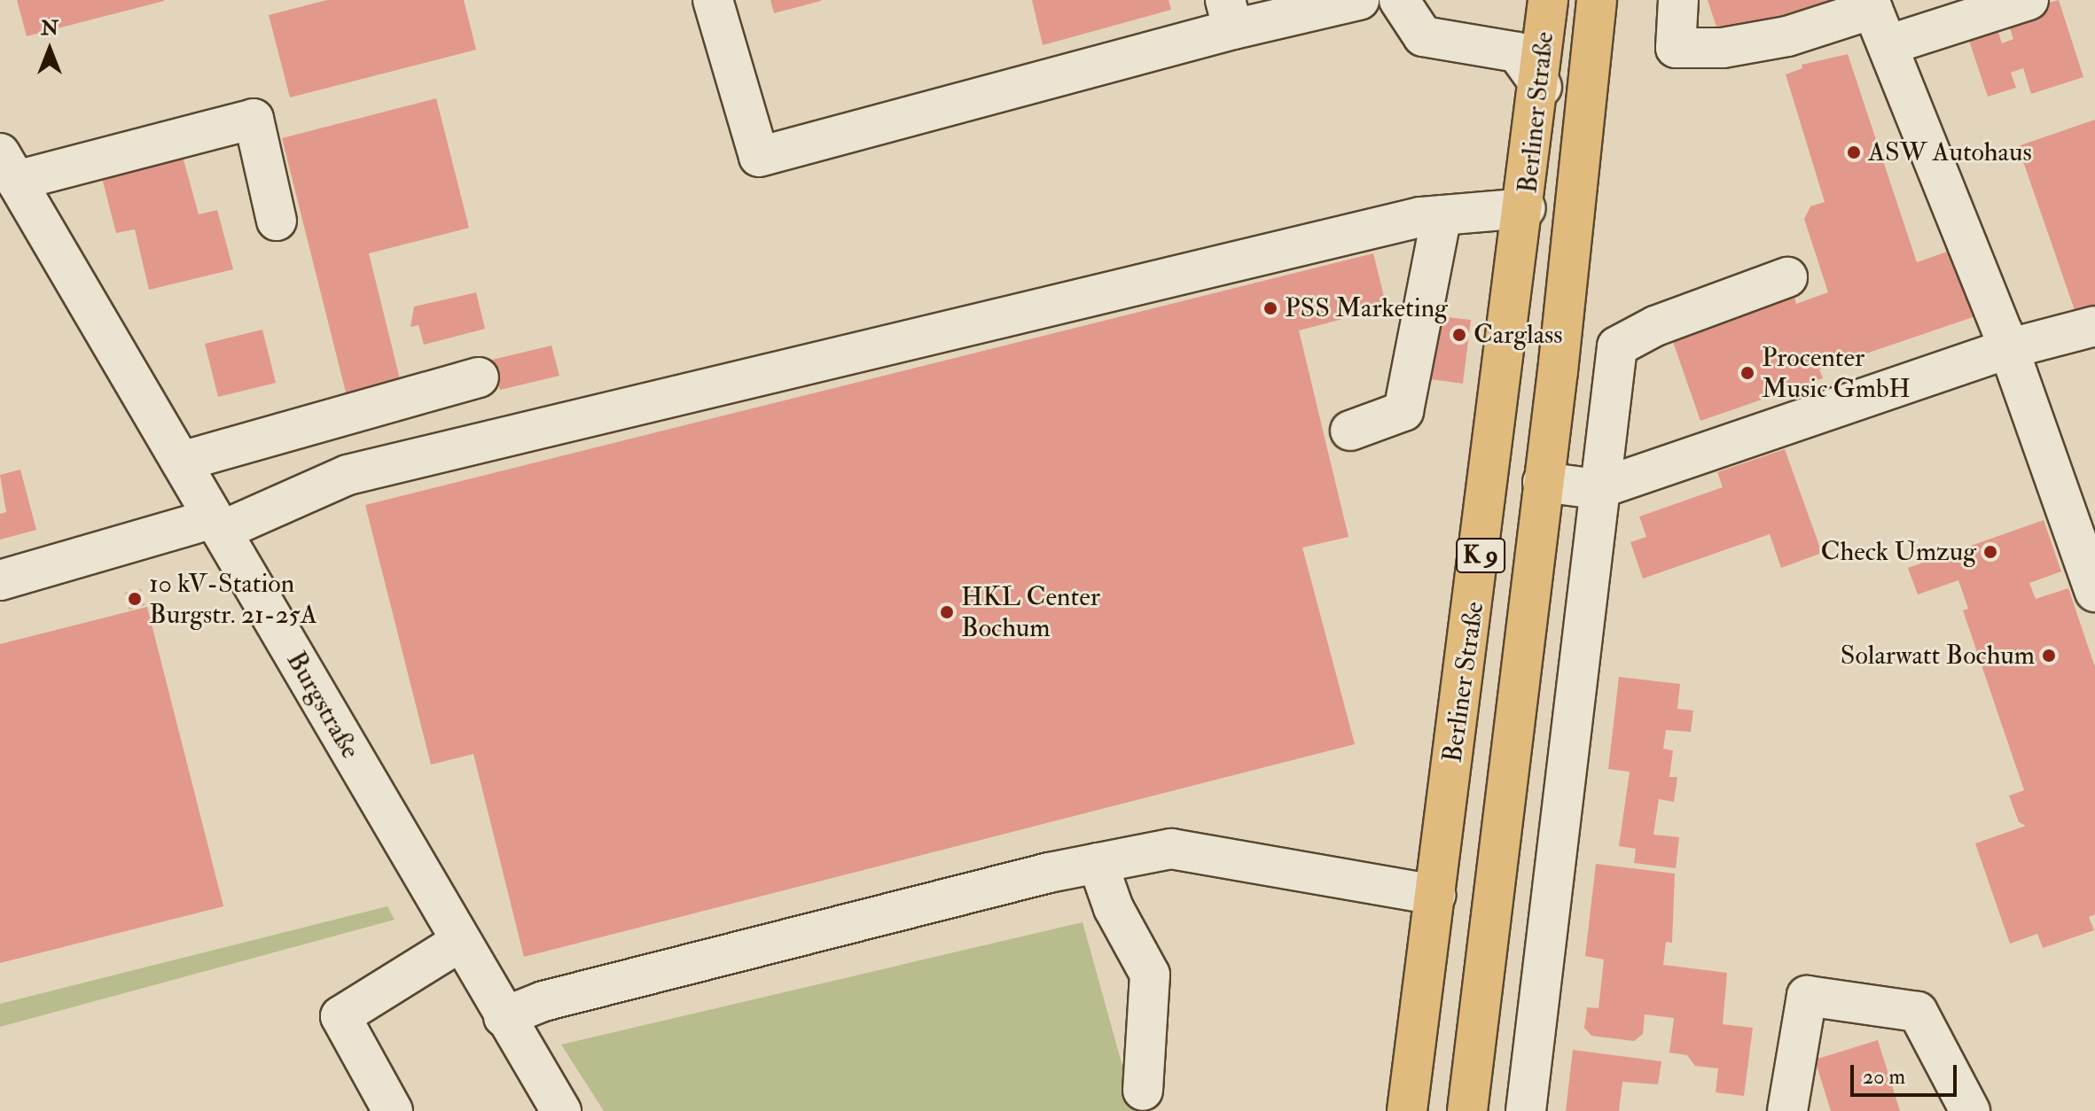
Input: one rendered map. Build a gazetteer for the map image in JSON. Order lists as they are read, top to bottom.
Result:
{
  "streets": {
    "main road": ["Berliner Straße", "K 9"],
    "street": ["Burgstraße"]
  },
  "places": [
    "ASW Autohaus",
    "PSS Marketing",
    "Carglass",
    "Procenter Music GmbH",
    "Check Umzug",
    "10 kV-Station Burgstr. 21-25A",
    "HKL Center Bochum",
    "Solarwatt Bochum"
  ],
  "scale_bar": "20 m",
  "north": "top"
}
